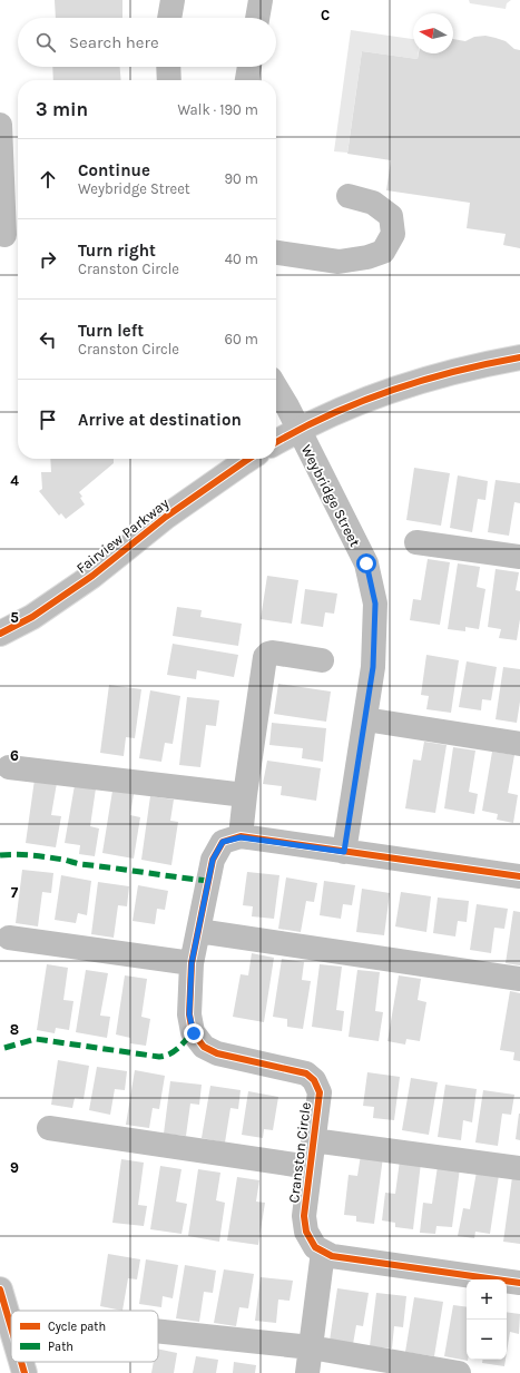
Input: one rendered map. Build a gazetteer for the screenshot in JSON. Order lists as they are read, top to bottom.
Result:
{
  "streets": {
    "street": ["Weybridge Street", "Fairview Parkway", "Cranston Circle"]
  },
  "crossings": [
    ["Weybridge Street", "Cranston Circle"]
  ],
  "legend": ["Cycle path", "Path"],
  "north": "left",
  "page": {
    "search": "Search here",
    "heading": ["3 min", "Walk · 190 m"],
    "list": [
      ["Continue", "Weybridge Street", "90 m"],
      ["Turn right", "Cranston Circle", "40 m"],
      ["Turn left", "Cranston Circle", "60 m"],
      "Arrive at destination"
    ],
    "map_buttons": ["+", "−"]
  },
  "grid": {
    "columns": ["C"],
    "rows": [
      "4",
      "5",
      "6",
      "7",
      "8",
      "9"
    ]
  }
}
